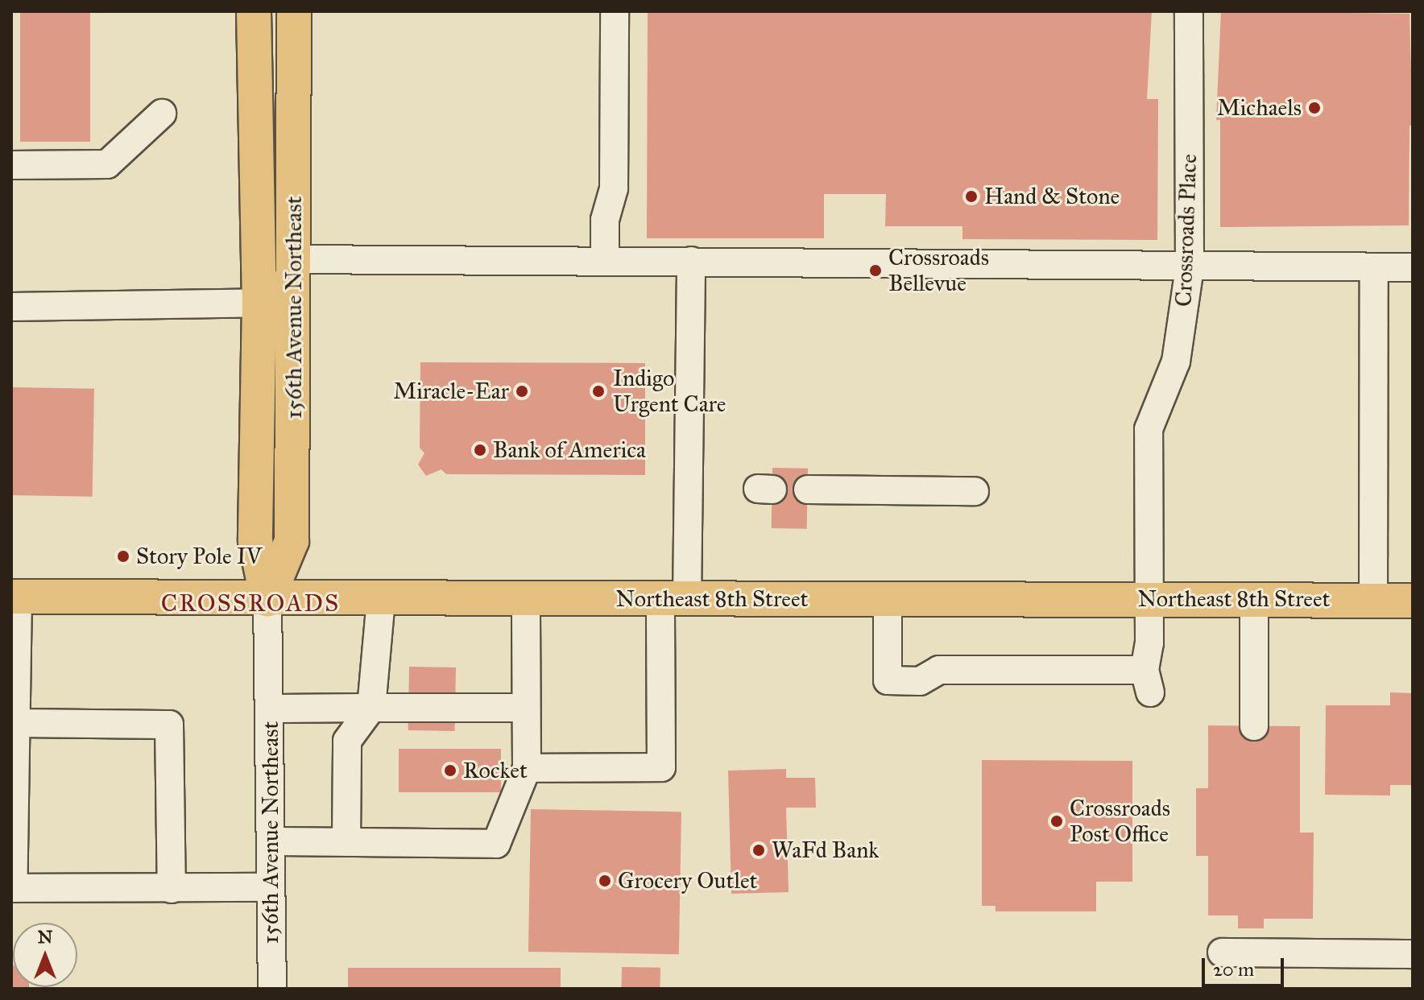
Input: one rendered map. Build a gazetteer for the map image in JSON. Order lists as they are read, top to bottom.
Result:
{
  "streets": {
    "main road": ["156th Avenue Northeast", "Northeast 8th Street"],
    "street": ["Crossroads Place"]
  },
  "crossings": [
    ["Crossroads Place", "Northeast 8th Street"],
    ["156th Avenue Northeast", "Northeast 8th Street"]
  ],
  "districts": ["CROSSROADS"],
  "places": [
    "Michaels",
    "Hand & Stone",
    "Crossroads Bellevue",
    "Miracle-Ear",
    "Indigo Urgent Care",
    "Bank of America",
    "Story Pole IV",
    "Rocket",
    "Crossroads Post Office",
    "WaFd Bank",
    "Grocery Outlet"
  ],
  "scale_bar": "20 m",
  "north": "top"
}
